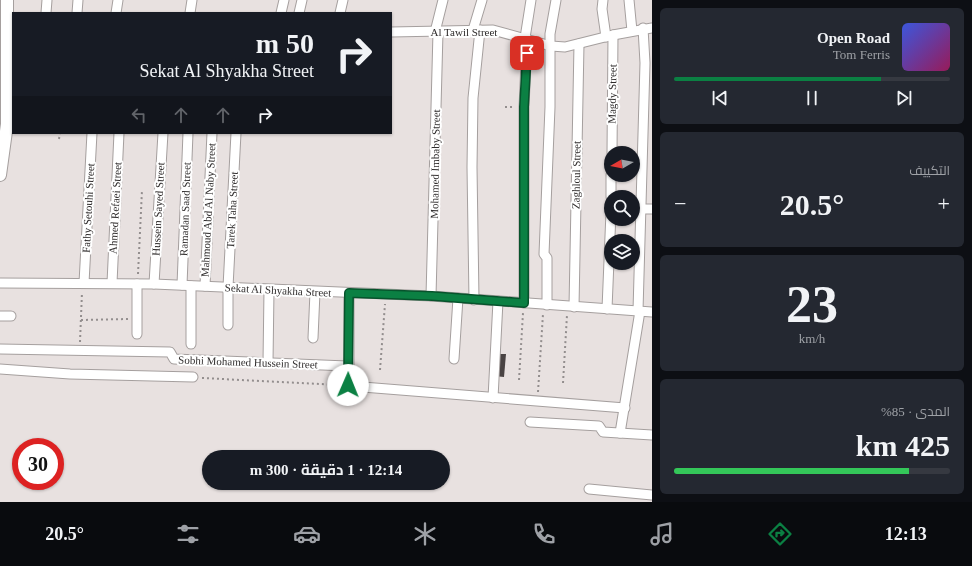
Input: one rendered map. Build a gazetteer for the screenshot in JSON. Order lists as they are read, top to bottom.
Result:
{
  "streets": {
    "street": [
      "Al Tawil Street",
      "Magdy Street",
      "Mohamed Imbaby Street",
      "Zaghloul Street",
      "Fathy Setouhi Street",
      "Ahmed Refaei Street",
      "Hussein Sayed Street",
      "Ramadan Saad Street",
      "Mahmoud Abd Al Naby Street",
      "Tarek Taha Street",
      "Sekat Al Shyakha Street",
      "Sobhi Mohamed Hussein Street"
    ]
  },
  "crossings": [
    ["Al Tawil Street", "Magdy Street"],
    ["Al Tawil Street", "Mohamed Imbaby Street"],
    ["Al Tawil Street", "Zaghloul Street"],
    ["Mohamed Imbaby Street", "Sekat Al Shyakha Street"],
    ["Zaghloul Street", "Sekat Al Shyakha Street"],
    ["Fathy Setouhi Street", "Sekat Al Shyakha Street"],
    ["Ahmed Refaei Street", "Sekat Al Shyakha Street"],
    ["Hussein Sayed Street", "Sekat Al Shyakha Street"],
    ["Ramadan Saad Street", "Sekat Al Shyakha Street"],
    ["Mahmoud Abd Al Naby Street", "Sekat Al Shyakha Street"],
    ["Tarek Taha Street", "Sekat Al Shyakha Street"]
  ],
  "north": "left",
  "page": {
    "turn": ["50 m", "Sekat Al Shyakha Street"],
    "song": ["Open Road", "Tom Ferris"],
    "tile": [
      "التكييف",
      ["23", "km/h"],
      ["المدى · 85%", "425 km"]
    ],
    "heat": ["−", "20.5°", "+"],
    "limit": "30",
    "trip": "12:14 · 1 دقيقة · 300 m",
    "tabs": ["12:13", "20.5°"]
  }
}
